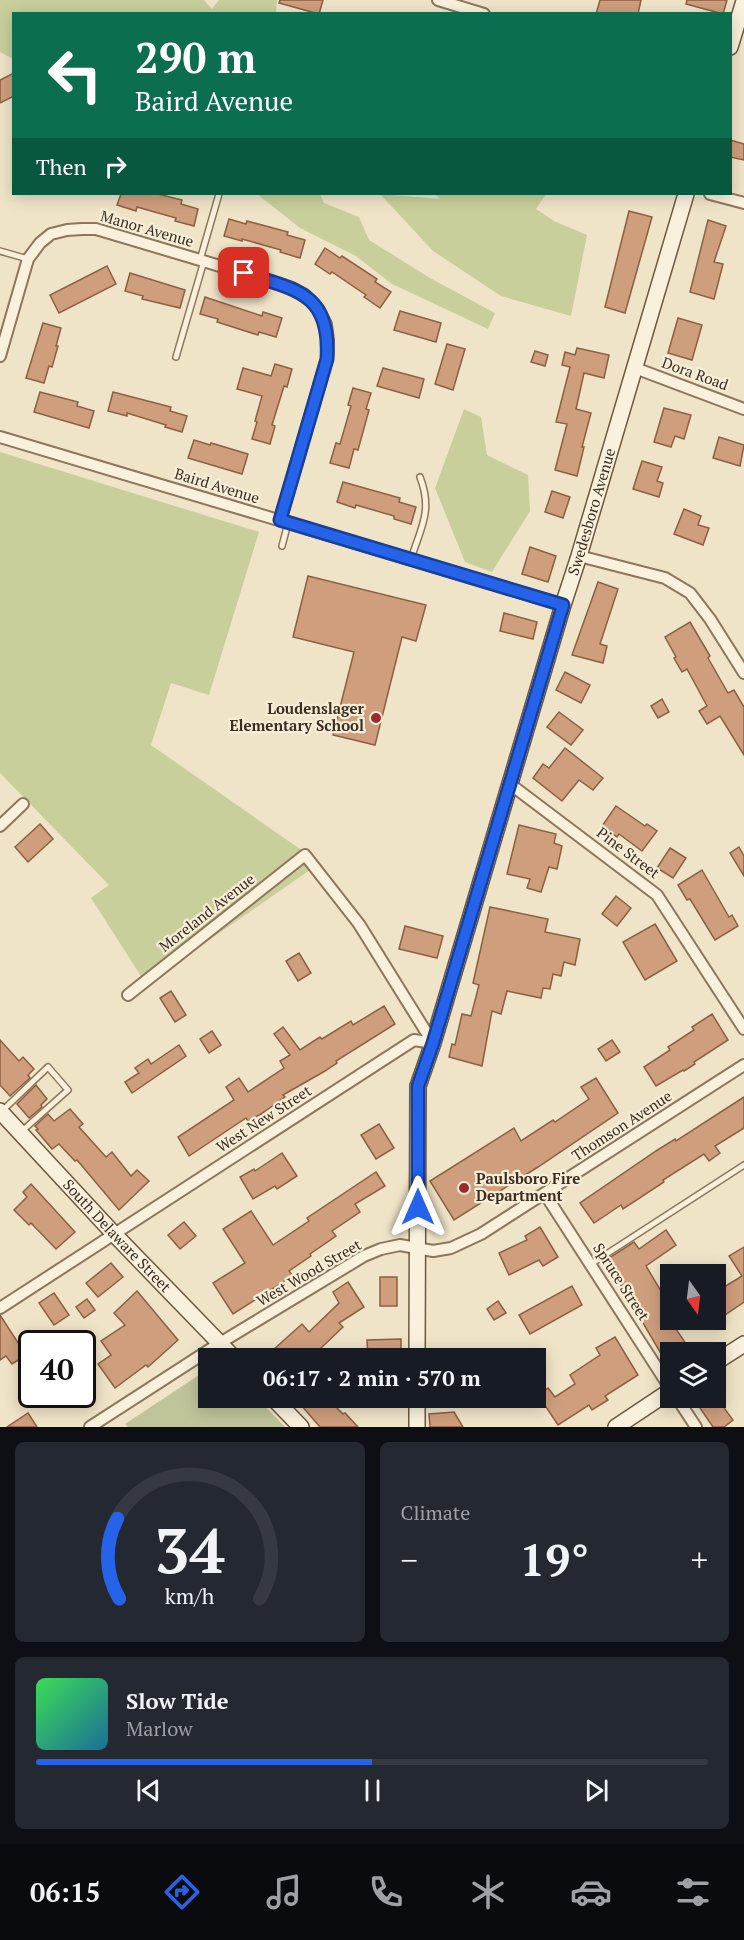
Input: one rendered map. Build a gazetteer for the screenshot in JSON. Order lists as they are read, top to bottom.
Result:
{
  "streets": {
    "street": [
      "Manor Avenue",
      "Dora Road",
      "Baird Avenue",
      "Swedesboro Avenue",
      "Pine Street",
      "Moreland Avenue",
      "West New Street",
      "Thomson Avenue",
      "South Delaware Street",
      "West Wood Street",
      "Spruce Street"
    ]
  },
  "crossings": [
    ["Manor Avenue", "Baird Avenue"],
    ["Dora Road", "Swedesboro Avenue"],
    ["Baird Avenue", "Swedesboro Avenue"],
    ["Swedesboro Avenue", "Pine Street"],
    ["Swedesboro Avenue", "Moreland Avenue"],
    ["Swedesboro Avenue", "West New Street"],
    ["Swedesboro Avenue", "Thomson Avenue"],
    ["Swedesboro Avenue", "West Wood Street"],
    ["Moreland Avenue", "West New Street"],
    ["West New Street", "South Delaware Street"],
    ["Thomson Avenue", "West Wood Street"],
    ["Thomson Avenue", "Spruce Street"],
    ["South Delaware Street", "West Wood Street"]
  ],
  "places": ["Loudenslager Elementary School", "Paulsboro Fire Department"],
  "north": "bottom",
  "page": {
    "turn": ["290 m", "Baird Avenue"],
    "then": "Then",
    "limit": "40",
    "trip": "06:17 · 2 min · 570 m",
    "tile": "Climate",
    "heat": ["−", "19°", "+"],
    "song": ["Slow Tide", "Marlow"],
    "tabs": "06:15",
    "gauge": ["34", "km/h"]
  }
}
